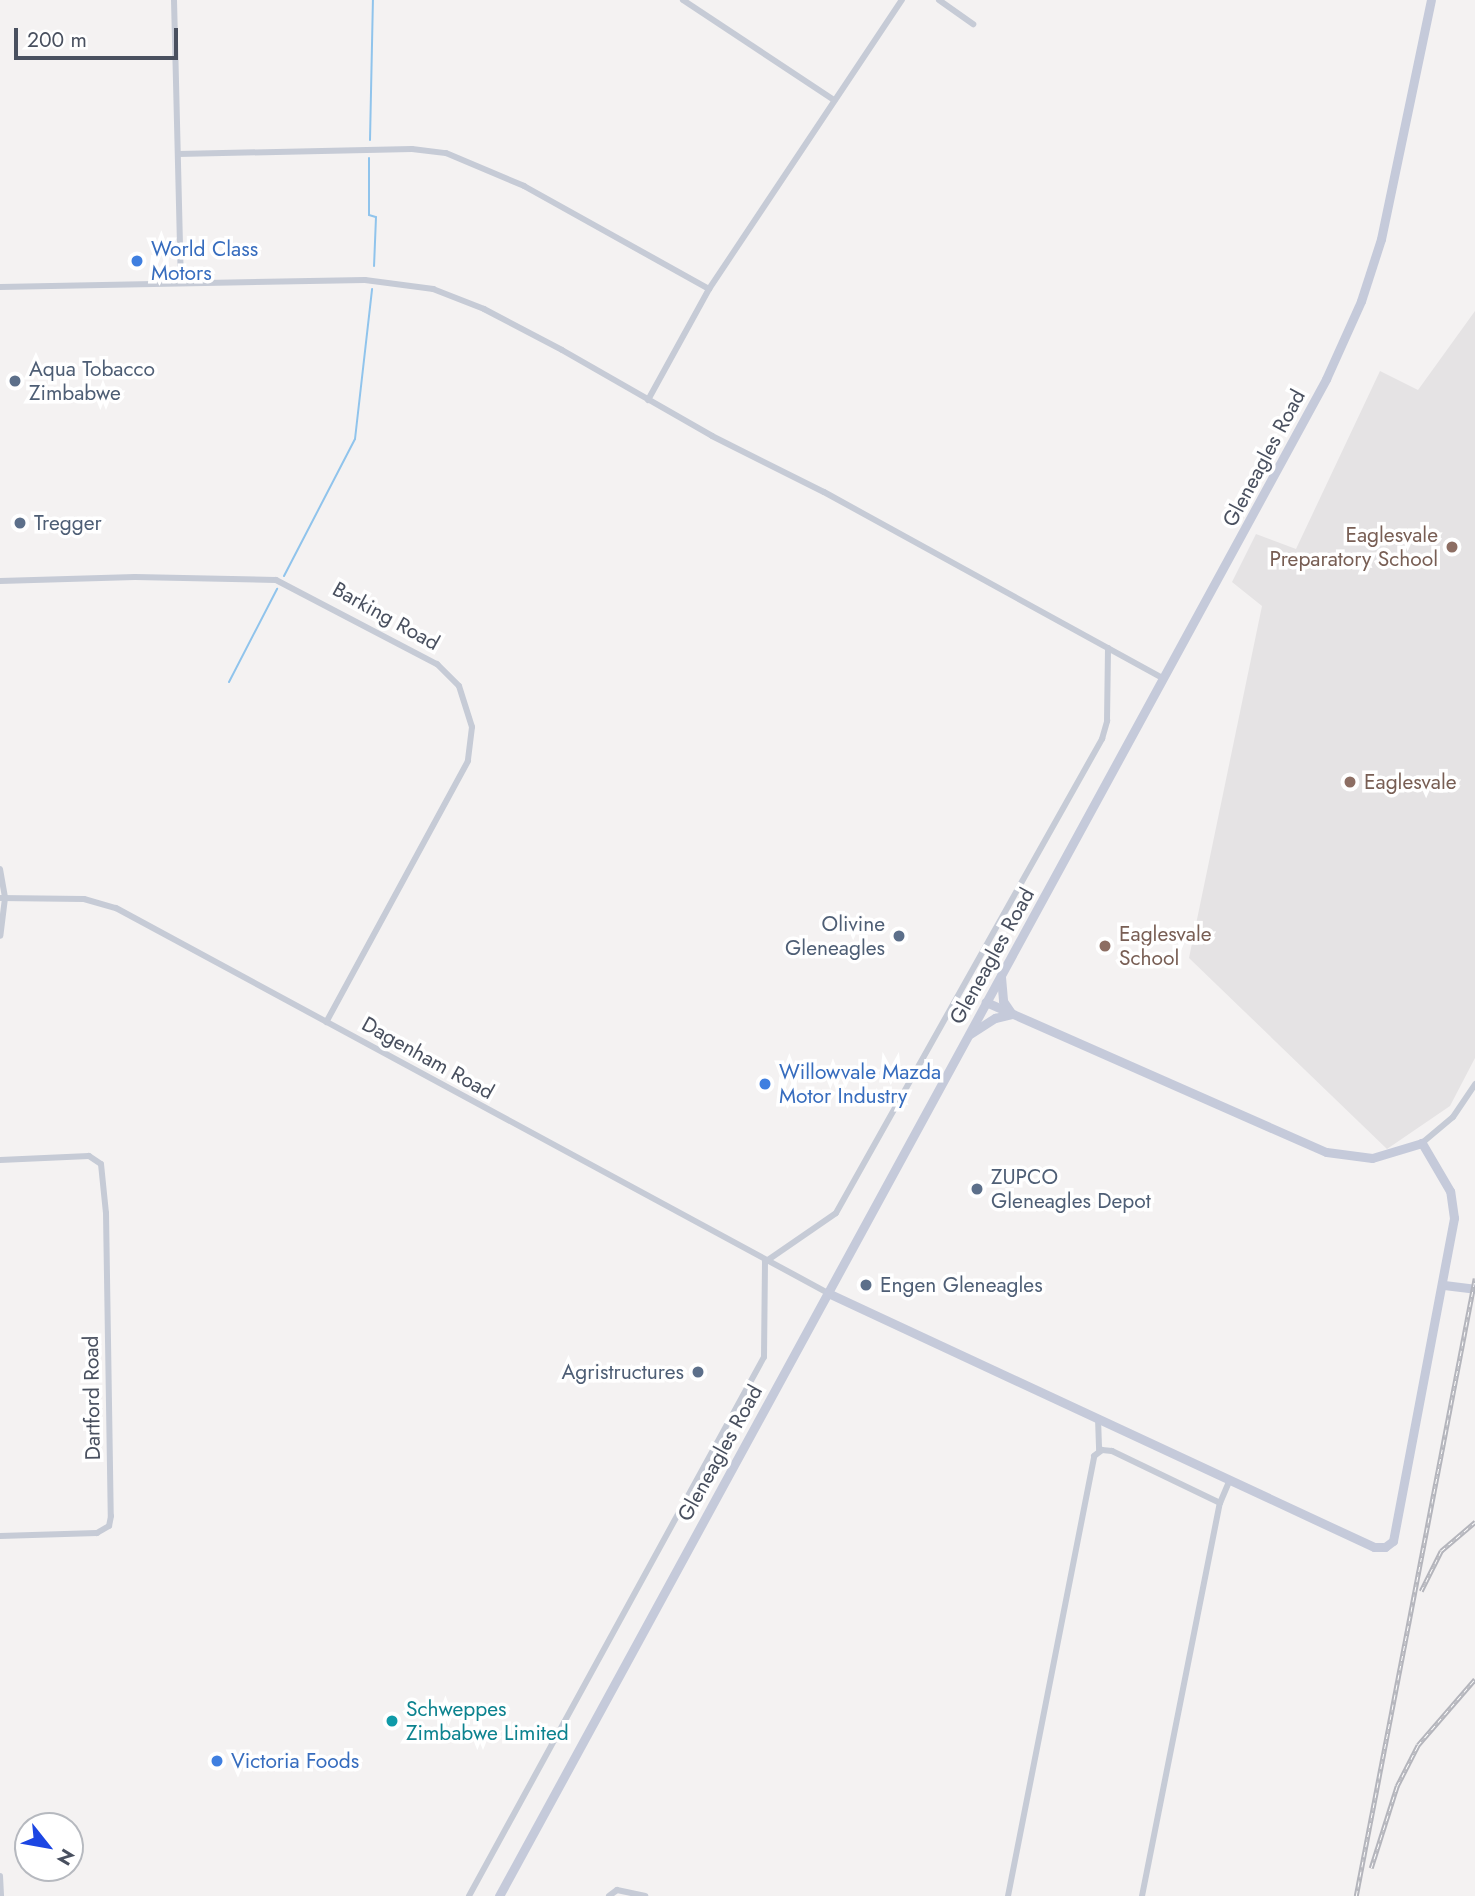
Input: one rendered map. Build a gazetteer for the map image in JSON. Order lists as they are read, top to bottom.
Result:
{
  "streets": {
    "street": [
      "Gleneagles Road",
      "Barking Road",
      "Dagenham Road",
      "Dartford Road"
    ]
  },
  "crossings": [
    ["Gleneagles Road", "Dagenham Road"],
    ["Barking Road", "Dagenham Road"]
  ],
  "places": [
    "World Class Motors",
    "Aqua Tobacco Zimbabwe",
    "Tregger",
    "Eaglesvale Preparatory School",
    "Eaglesvale",
    "Olivine Gleneagles",
    "Eaglesvale School",
    "Willowvale Mazda Motor Industry",
    "ZUPCO Gleneagles Depot",
    "Engen Gleneagles",
    "Agristructures",
    "Schweppes Zimbabwe Limited",
    "Victoria Foods"
  ],
  "scale_bar": "200 m",
  "north": "bottom right"
}
